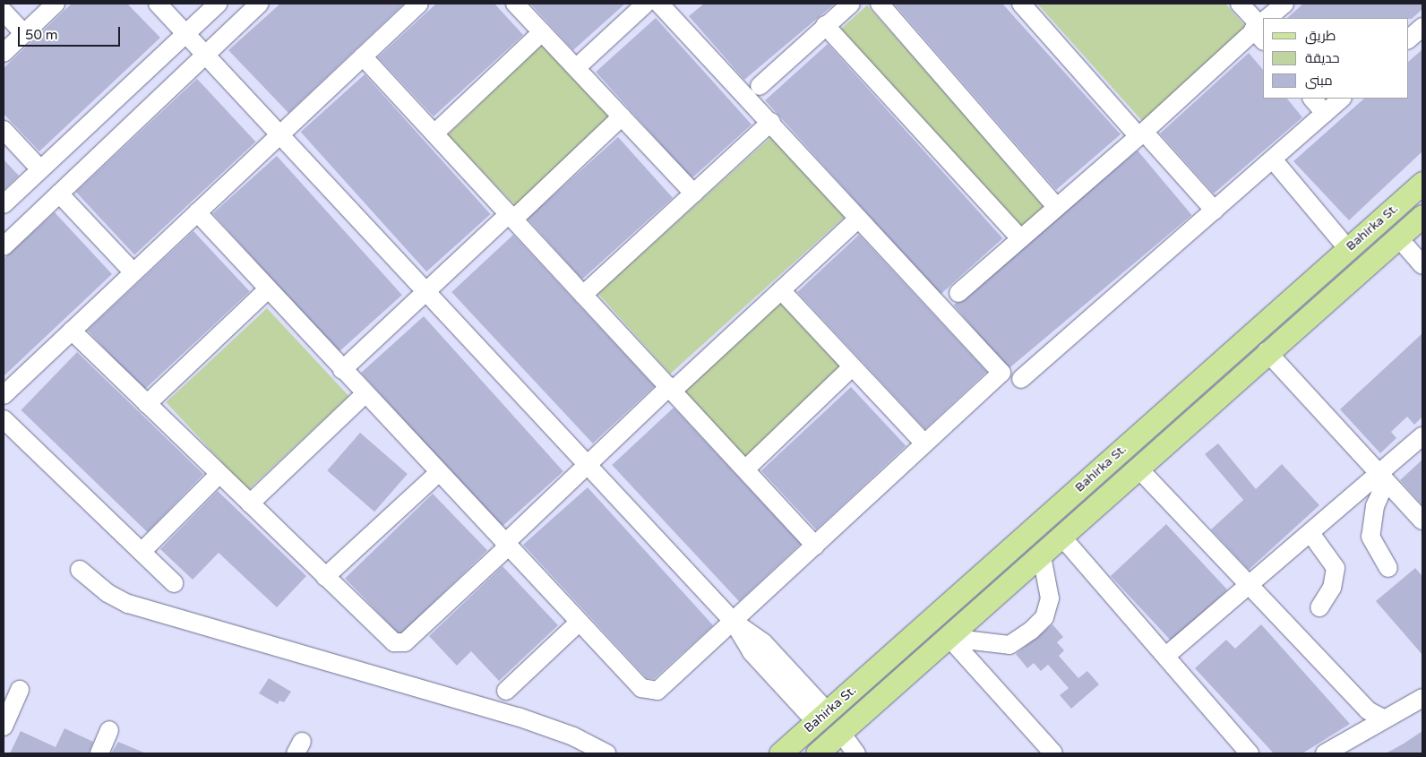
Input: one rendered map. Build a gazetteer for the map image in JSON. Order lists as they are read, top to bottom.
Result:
{
  "streets": {
    "main road": ["Bahirka St."]
  },
  "legend": ["طريق", "حديقة", "مبنى"],
  "scale_bar": "50 m"
}
